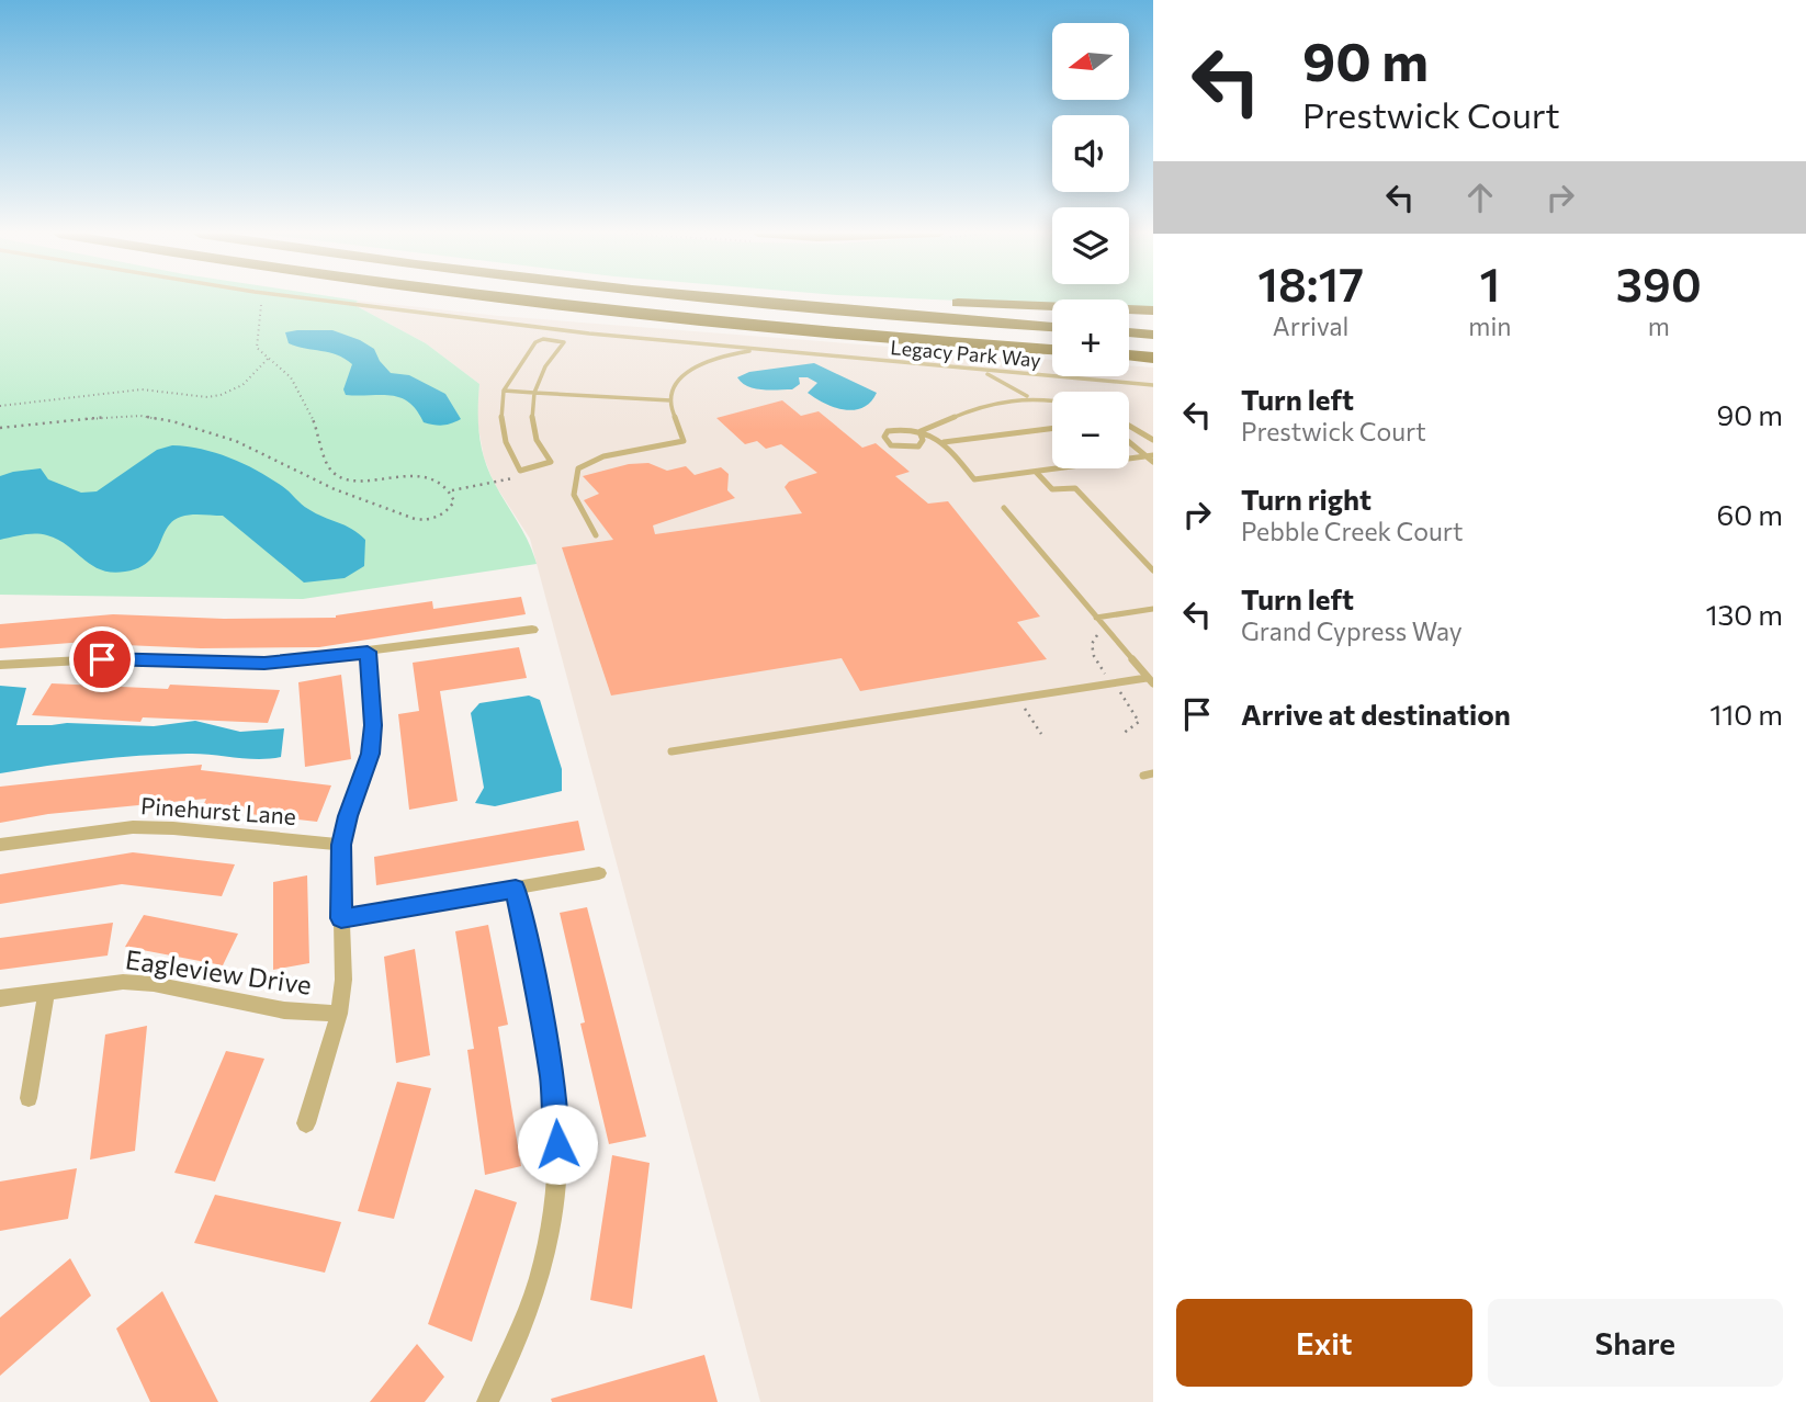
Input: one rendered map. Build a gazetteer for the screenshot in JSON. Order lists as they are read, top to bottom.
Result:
{
  "streets": {
    "street": ["Pinehurst Lane", "Eagleview Drive"],
    "lane": ["Legacy Park Way"]
  },
  "north": "left",
  "page": {
    "turn": ["90 m", "Prestwick Court"],
    "map_buttons": ["+", "−"],
    "eta": [
      "18:17",
      "Arrival",
      "1",
      "min",
      "390",
      "m"
    ],
    "list": [
      {
        "name": "Turn left",
        "note": "Prestwick Court",
        "value": "90 m"
      },
      {
        "name": "Turn right",
        "note": "Pebble Creek Court",
        "value": "60 m"
      },
      {
        "name": "Turn left",
        "note": "Grand Cypress Way",
        "value": "130 m"
      },
      {
        "name": "Arrive at destination",
        "value": "110 m"
      }
    ],
    "buttons": ["Exit", "Share"]
  }
}
